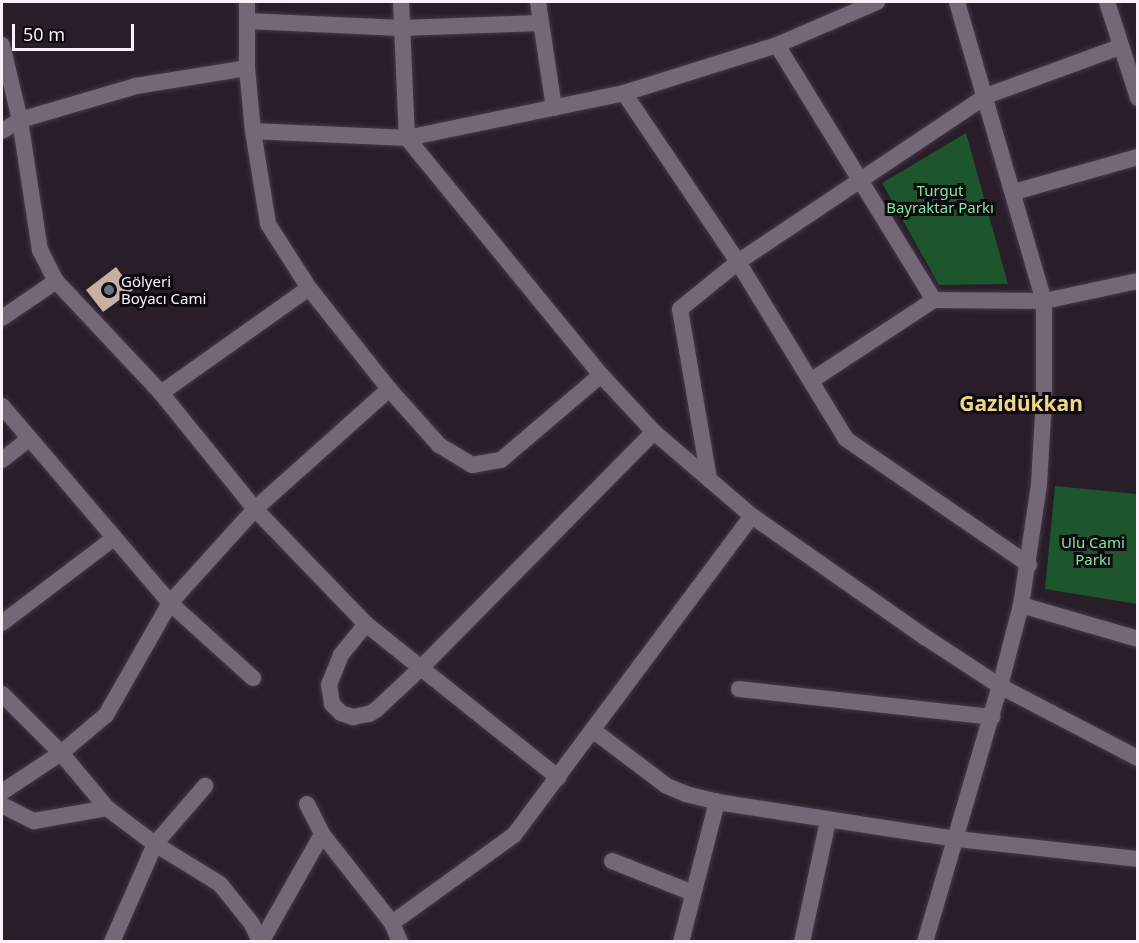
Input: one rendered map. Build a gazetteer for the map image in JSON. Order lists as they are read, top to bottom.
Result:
{
  "districts": ["Gazidükkan"],
  "parks": ["Turgut Bayraktar Parkı", "Ulu Cami Parkı"],
  "places": ["Gölyeri Boyacı Cami"],
  "scale_bar": "50 m"
}
